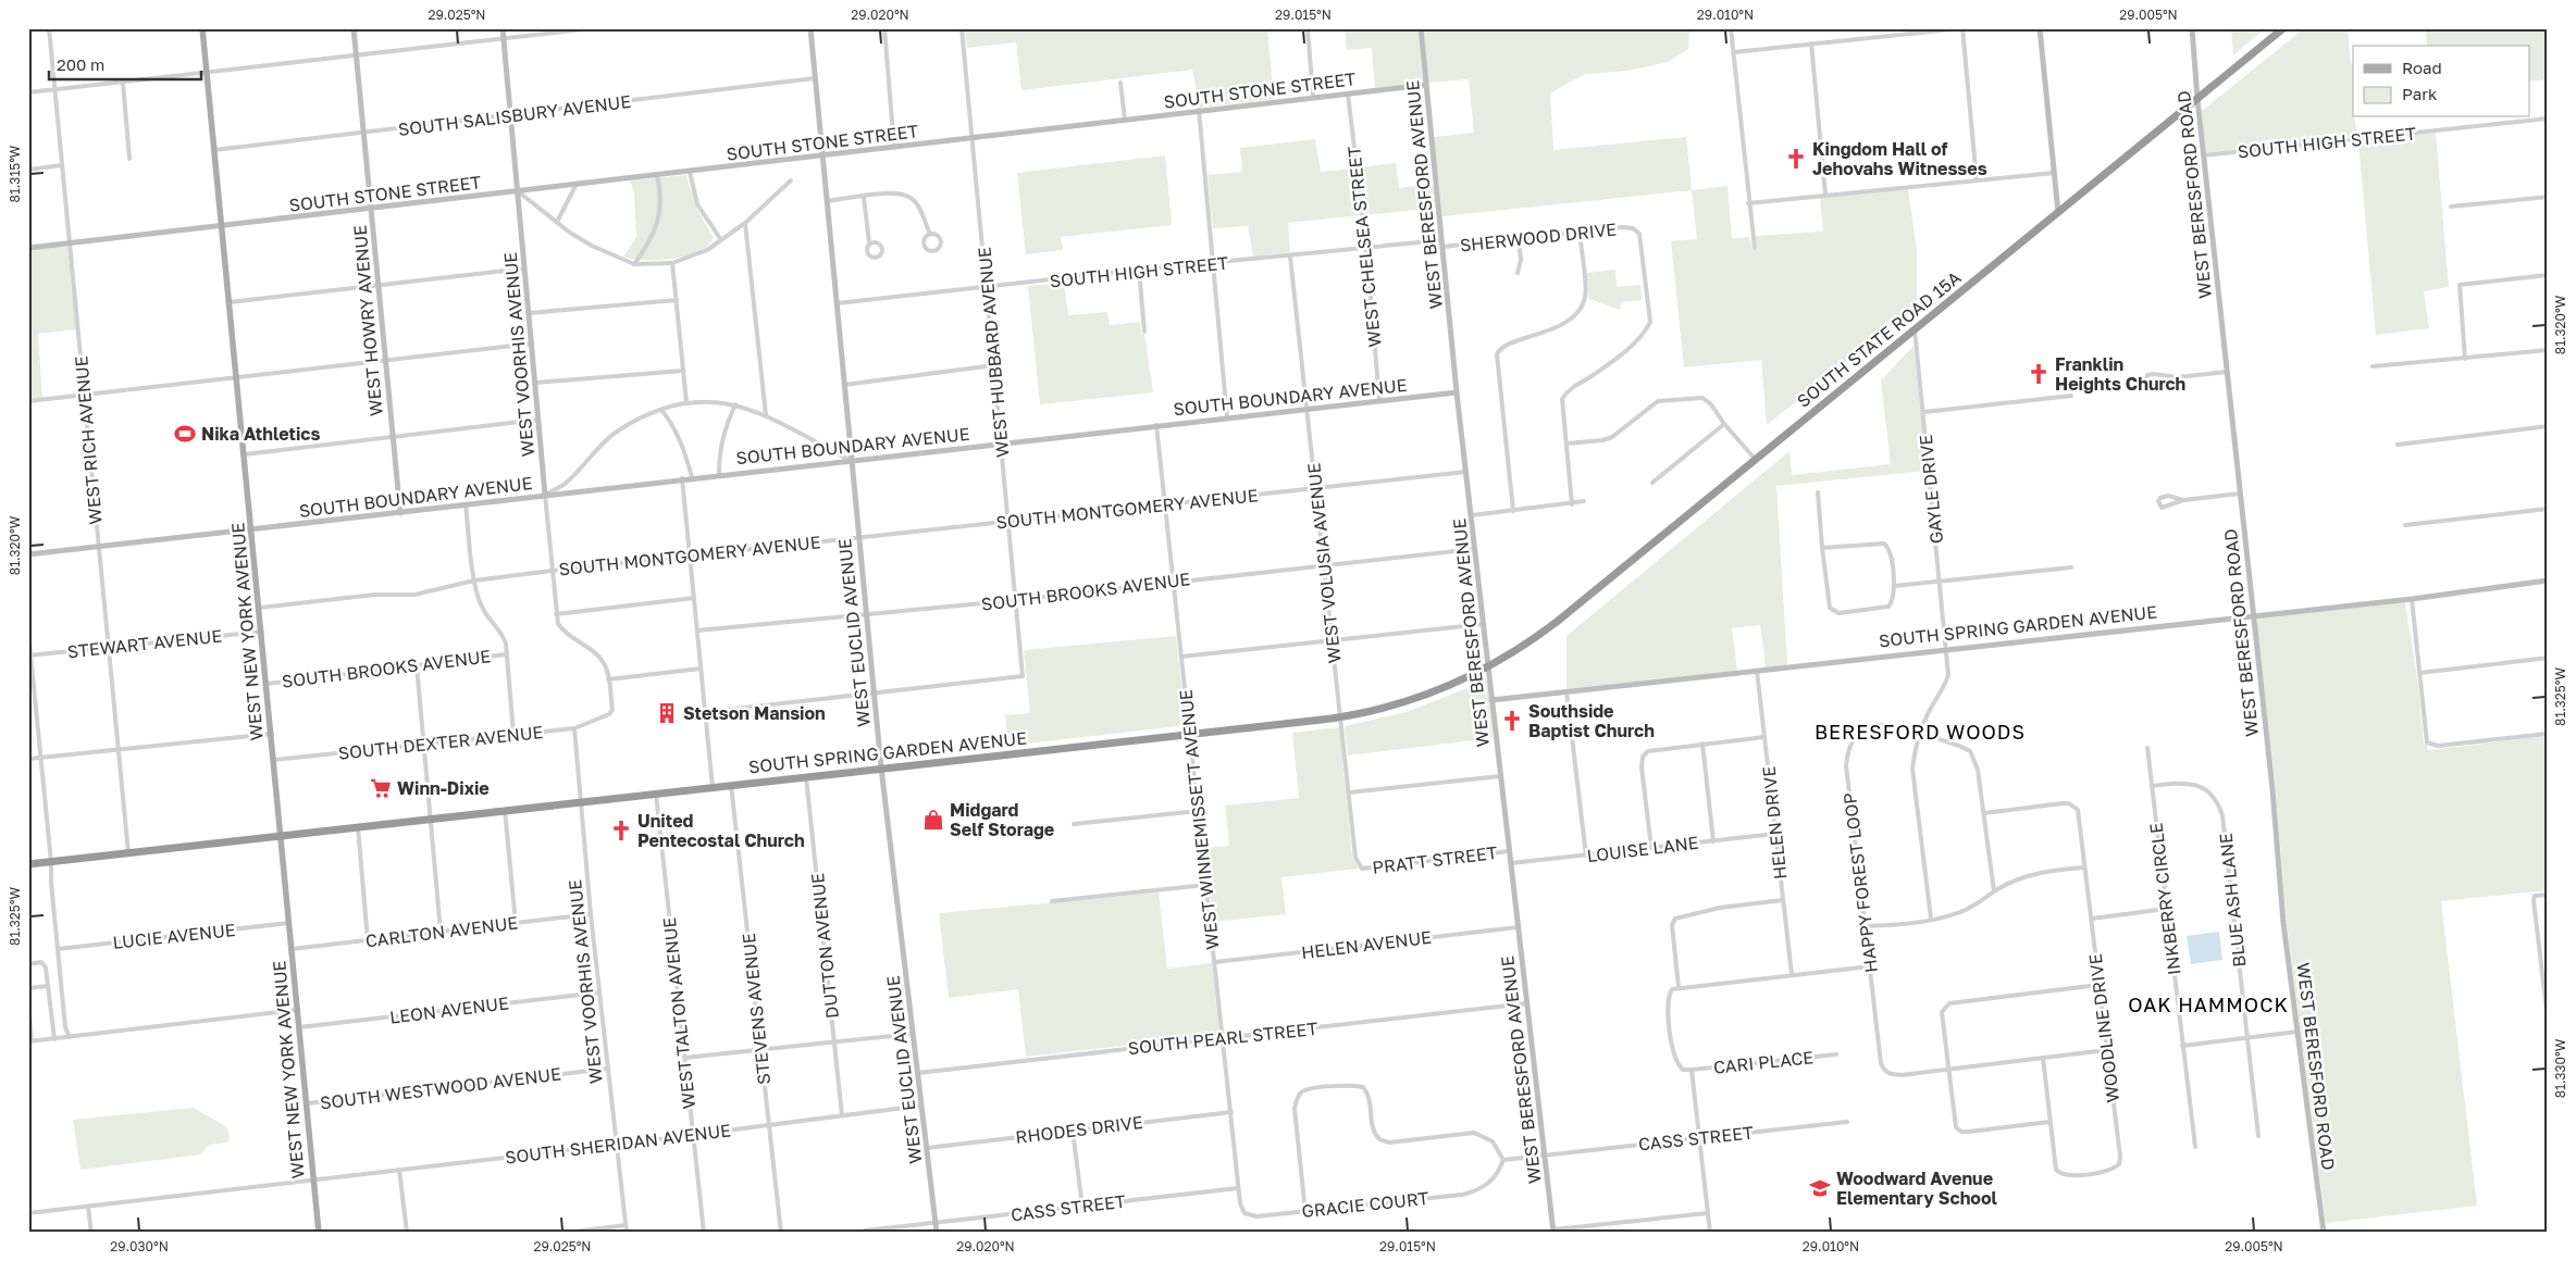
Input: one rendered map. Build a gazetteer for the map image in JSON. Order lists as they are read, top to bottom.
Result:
{
  "streets": {
    "highway": ["SOUTH STATE ROAD 15A", "SOUTH SPRING GARDEN AVENUE"],
    "main road": ["WEST NEW YORK AVENUE"],
    "street": [
      "SOUTH STONE STREET",
      "SOUTH SALISBURY AVENUE",
      "SOUTH HIGH STREET",
      "WEST BERESFORD AVENUE",
      "WEST BERESFORD ROAD",
      "SHERWOOD DRIVE",
      "WEST CHELSEA STREET",
      "WEST HOWRY AVENUE",
      "WEST HUBBARD AVENUE",
      "WEST VOORHIS AVENUE",
      "SOUTH BOUNDARY AVENUE",
      "WEST RICH AVENUE",
      "GAYLE DRIVE",
      "SOUTH MONTGOMERY AVENUE",
      "WEST VOLUSIA AVENUE",
      "SOUTH BROOKS AVENUE",
      "WEST EUCLID AVENUE",
      "STEWART AVENUE",
      "SOUTH DEXTER AVENUE",
      "WEST WINNEMISSETT AVENUE",
      "HELEN DRIVE",
      "LOUISE LANE",
      "PRATT STREET",
      "HAPPY FOREST LOOP",
      "INKBERRY CIRCLE",
      "BLUE ASH LANE",
      "CARLTON AVENUE",
      "LUCIE AVENUE",
      "HELEN AVENUE",
      "DUTTON AVENUE",
      "STEVENS AVENUE",
      "LEON AVENUE",
      "WEST TALTON AVENUE",
      "WOODLINE DRIVE",
      "SOUTH PEARL STREET",
      "CARI PLACE",
      "SOUTH WESTWOOD AVENUE",
      "RHODES DRIVE",
      "CASS STREET",
      "SOUTH SHERIDAN AVENUE",
      "GRACIE COURT"
    ]
  },
  "crossings": [
    ["SOUTH STONE STREET", "WEST BERESFORD AVENUE"],
    ["SOUTH STONE STREET", "WEST CHELSEA STREET"],
    ["SOUTH STONE STREET", "WEST HOWRY AVENUE"],
    ["SOUTH STONE STREET", "WEST HUBBARD AVENUE"],
    ["SOUTH STONE STREET", "WEST VOORHIS AVENUE"],
    ["SOUTH STONE STREET", "WEST RICH AVENUE"],
    ["SOUTH STONE STREET", "WEST NEW YORK AVENUE"],
    ["SOUTH STONE STREET", "WEST EUCLID AVENUE"],
    ["SOUTH SALISBURY AVENUE", "WEST HOWRY AVENUE"],
    ["SOUTH SALISBURY AVENUE", "WEST VOORHIS AVENUE"],
    ["SOUTH SALISBURY AVENUE", "WEST NEW YORK AVENUE"],
    ["SOUTH SALISBURY AVENUE", "WEST EUCLID AVENUE"],
    ["SOUTH HIGH STREET", "WEST BERESFORD AVENUE"],
    ["SOUTH HIGH STREET", "WEST BERESFORD ROAD"],
    ["SOUTH HIGH STREET", "SHERWOOD DRIVE"],
    ["SOUTH HIGH STREET", "WEST CHELSEA STREET"],
    ["SOUTH HIGH STREET", "WEST HUBBARD AVENUE"],
    ["SOUTH HIGH STREET", "WEST VOLUSIA AVENUE"],
    ["SOUTH HIGH STREET", "WEST EUCLID AVENUE"],
    ["WEST BERESFORD AVENUE", "SHERWOOD DRIVE"],
    ["WEST BERESFORD AVENUE", "SOUTH STATE ROAD 15A"],
    ["WEST BERESFORD AVENUE", "SOUTH BOUNDARY AVENUE"],
    ["WEST BERESFORD AVENUE", "SOUTH MONTGOMERY AVENUE"],
    ["WEST BERESFORD AVENUE", "SOUTH BROOKS AVENUE"],
    ["WEST BERESFORD AVENUE", "SOUTH SPRING GARDEN AVENUE"],
    ["WEST BERESFORD AVENUE", "LOUISE LANE"],
    ["WEST BERESFORD AVENUE", "PRATT STREET"],
    ["WEST BERESFORD AVENUE", "HELEN AVENUE"],
    ["WEST BERESFORD AVENUE", "SOUTH PEARL STREET"],
    ["WEST BERESFORD AVENUE", "CASS STREET"],
    ["WEST BERESFORD ROAD", "SOUTH STATE ROAD 15A"],
    ["WEST BERESFORD ROAD", "SOUTH SPRING GARDEN AVENUE"],
    ["WEST CHELSEA STREET", "SOUTH BOUNDARY AVENUE"],
    ["WEST HOWRY AVENUE", "SOUTH BOUNDARY AVENUE"],
    ["SOUTH STATE ROAD 15A", "GAYLE DRIVE"],
    ["SOUTH STATE ROAD 15A", "SOUTH SPRING GARDEN AVENUE"],
    ["WEST HUBBARD AVENUE", "SOUTH BOUNDARY AVENUE"],
    ["WEST HUBBARD AVENUE", "SOUTH MONTGOMERY AVENUE"],
    ["WEST HUBBARD AVENUE", "SOUTH BROOKS AVENUE"],
    ["WEST HUBBARD AVENUE", "WEST EUCLID AVENUE"],
    ["WEST VOORHIS AVENUE", "SOUTH BOUNDARY AVENUE"],
    ["WEST VOORHIS AVENUE", "SOUTH MONTGOMERY AVENUE"],
    ["WEST VOORHIS AVENUE", "SOUTH SPRING GARDEN AVENUE"],
    ["WEST VOORHIS AVENUE", "SOUTH DEXTER AVENUE"],
    ["WEST VOORHIS AVENUE", "CARLTON AVENUE"],
    ["WEST VOORHIS AVENUE", "LEON AVENUE"],
    ["WEST VOORHIS AVENUE", "SOUTH WESTWOOD AVENUE"],
    ["WEST VOORHIS AVENUE", "SOUTH SHERIDAN AVENUE"],
    ["SOUTH BOUNDARY AVENUE", "WEST RICH AVENUE"],
    ["SOUTH BOUNDARY AVENUE", "WEST VOLUSIA AVENUE"],
    ["SOUTH BOUNDARY AVENUE", "WEST NEW YORK AVENUE"],
    ["SOUTH BOUNDARY AVENUE", "WEST EUCLID AVENUE"],
    ["SOUTH BOUNDARY AVENUE", "WEST WINNEMISSETT AVENUE"],
    ["WEST RICH AVENUE", "SOUTH SPRING GARDEN AVENUE"],
    ["WEST RICH AVENUE", "STEWART AVENUE"],
    ["GAYLE DRIVE", "SOUTH SPRING GARDEN AVENUE"],
    ["GAYLE DRIVE", "HAPPY FOREST LOOP"],
    ["SOUTH MONTGOMERY AVENUE", "WEST VOLUSIA AVENUE"],
    ["SOUTH MONTGOMERY AVENUE", "WEST NEW YORK AVENUE"],
    ["SOUTH MONTGOMERY AVENUE", "WEST EUCLID AVENUE"],
    ["SOUTH MONTGOMERY AVENUE", "WEST WINNEMISSETT AVENUE"],
    ["WEST VOLUSIA AVENUE", "SOUTH BROOKS AVENUE"],
    ["WEST VOLUSIA AVENUE", "SOUTH SPRING GARDEN AVENUE"],
    ["WEST VOLUSIA AVENUE", "PRATT STREET"],
    ["SOUTH BROOKS AVENUE", "WEST NEW YORK AVENUE"],
    ["SOUTH BROOKS AVENUE", "WEST EUCLID AVENUE"],
    ["SOUTH BROOKS AVENUE", "WEST WINNEMISSETT AVENUE"],
    ["SOUTH SPRING GARDEN AVENUE", "WEST NEW YORK AVENUE"],
    ["SOUTH SPRING GARDEN AVENUE", "WEST EUCLID AVENUE"],
    ["SOUTH SPRING GARDEN AVENUE", "WEST WINNEMISSETT AVENUE"],
    ["SOUTH SPRING GARDEN AVENUE", "HELEN DRIVE"],
    ["SOUTH SPRING GARDEN AVENUE", "DUTTON AVENUE"],
    ["SOUTH SPRING GARDEN AVENUE", "STEVENS AVENUE"],
    ["SOUTH SPRING GARDEN AVENUE", "WEST TALTON AVENUE"],
    ["WEST NEW YORK AVENUE", "STEWART AVENUE"],
    ["WEST NEW YORK AVENUE", "SOUTH DEXTER AVENUE"],
    ["WEST NEW YORK AVENUE", "CARLTON AVENUE"],
    ["WEST NEW YORK AVENUE", "LUCIE AVENUE"],
    ["WEST NEW YORK AVENUE", "LEON AVENUE"],
    ["WEST NEW YORK AVENUE", "SOUTH WESTWOOD AVENUE"],
    ["WEST NEW YORK AVENUE", "SOUTH SHERIDAN AVENUE"],
    ["WEST EUCLID AVENUE", "SOUTH PEARL STREET"],
    ["WEST EUCLID AVENUE", "RHODES DRIVE"],
    ["WEST EUCLID AVENUE", "CASS STREET"],
    ["WEST EUCLID AVENUE", "SOUTH SHERIDAN AVENUE"],
    ["WEST WINNEMISSETT AVENUE", "HELEN AVENUE"],
    ["WEST WINNEMISSETT AVENUE", "SOUTH PEARL STREET"],
    ["WEST WINNEMISSETT AVENUE", "RHODES DRIVE"],
    ["WEST WINNEMISSETT AVENUE", "CASS STREET"],
    ["WEST WINNEMISSETT AVENUE", "GRACIE COURT"],
    ["HELEN DRIVE", "LOUISE LANE"],
    ["HAPPY FOREST LOOP", "WOODLINE DRIVE"],
    ["INKBERRY CIRCLE", "BLUE ASH LANE"],
    ["DUTTON AVENUE", "SOUTH SHERIDAN AVENUE"],
    ["STEVENS AVENUE", "SOUTH SHERIDAN AVENUE"],
    ["WEST TALTON AVENUE", "SOUTH SHERIDAN AVENUE"],
    ["CASS STREET", "GRACIE COURT"]
  ],
  "districts": ["BERESFORD WOODS", "OAK HAMMOCK"],
  "places": {
    "church": [
      "Kingdom Hall of Jehovahs Witnesses",
      "Franklin Heights Church",
      "Southside Baptist Church",
      "United Pentecostal Church"
    ],
    "sports": ["Nika Athletics"],
    "building": ["Stetson Mansion"],
    "supermarket": ["Winn-Dixie"],
    "shop": ["Midgard Self Storage"],
    "school or university": ["Woodward Avenue Elementary School"]
  },
  "legend": ["Road", "Park"],
  "scale_bar": "200 m",
  "coordinates": [
    "29.025°N",
    "29.020°N",
    "29.015°N",
    "29.010°N",
    "29.005°N",
    "81.315°W",
    "81.320°W",
    "81.325°W",
    "81.330°W",
    "29.030°N"
  ]
}
